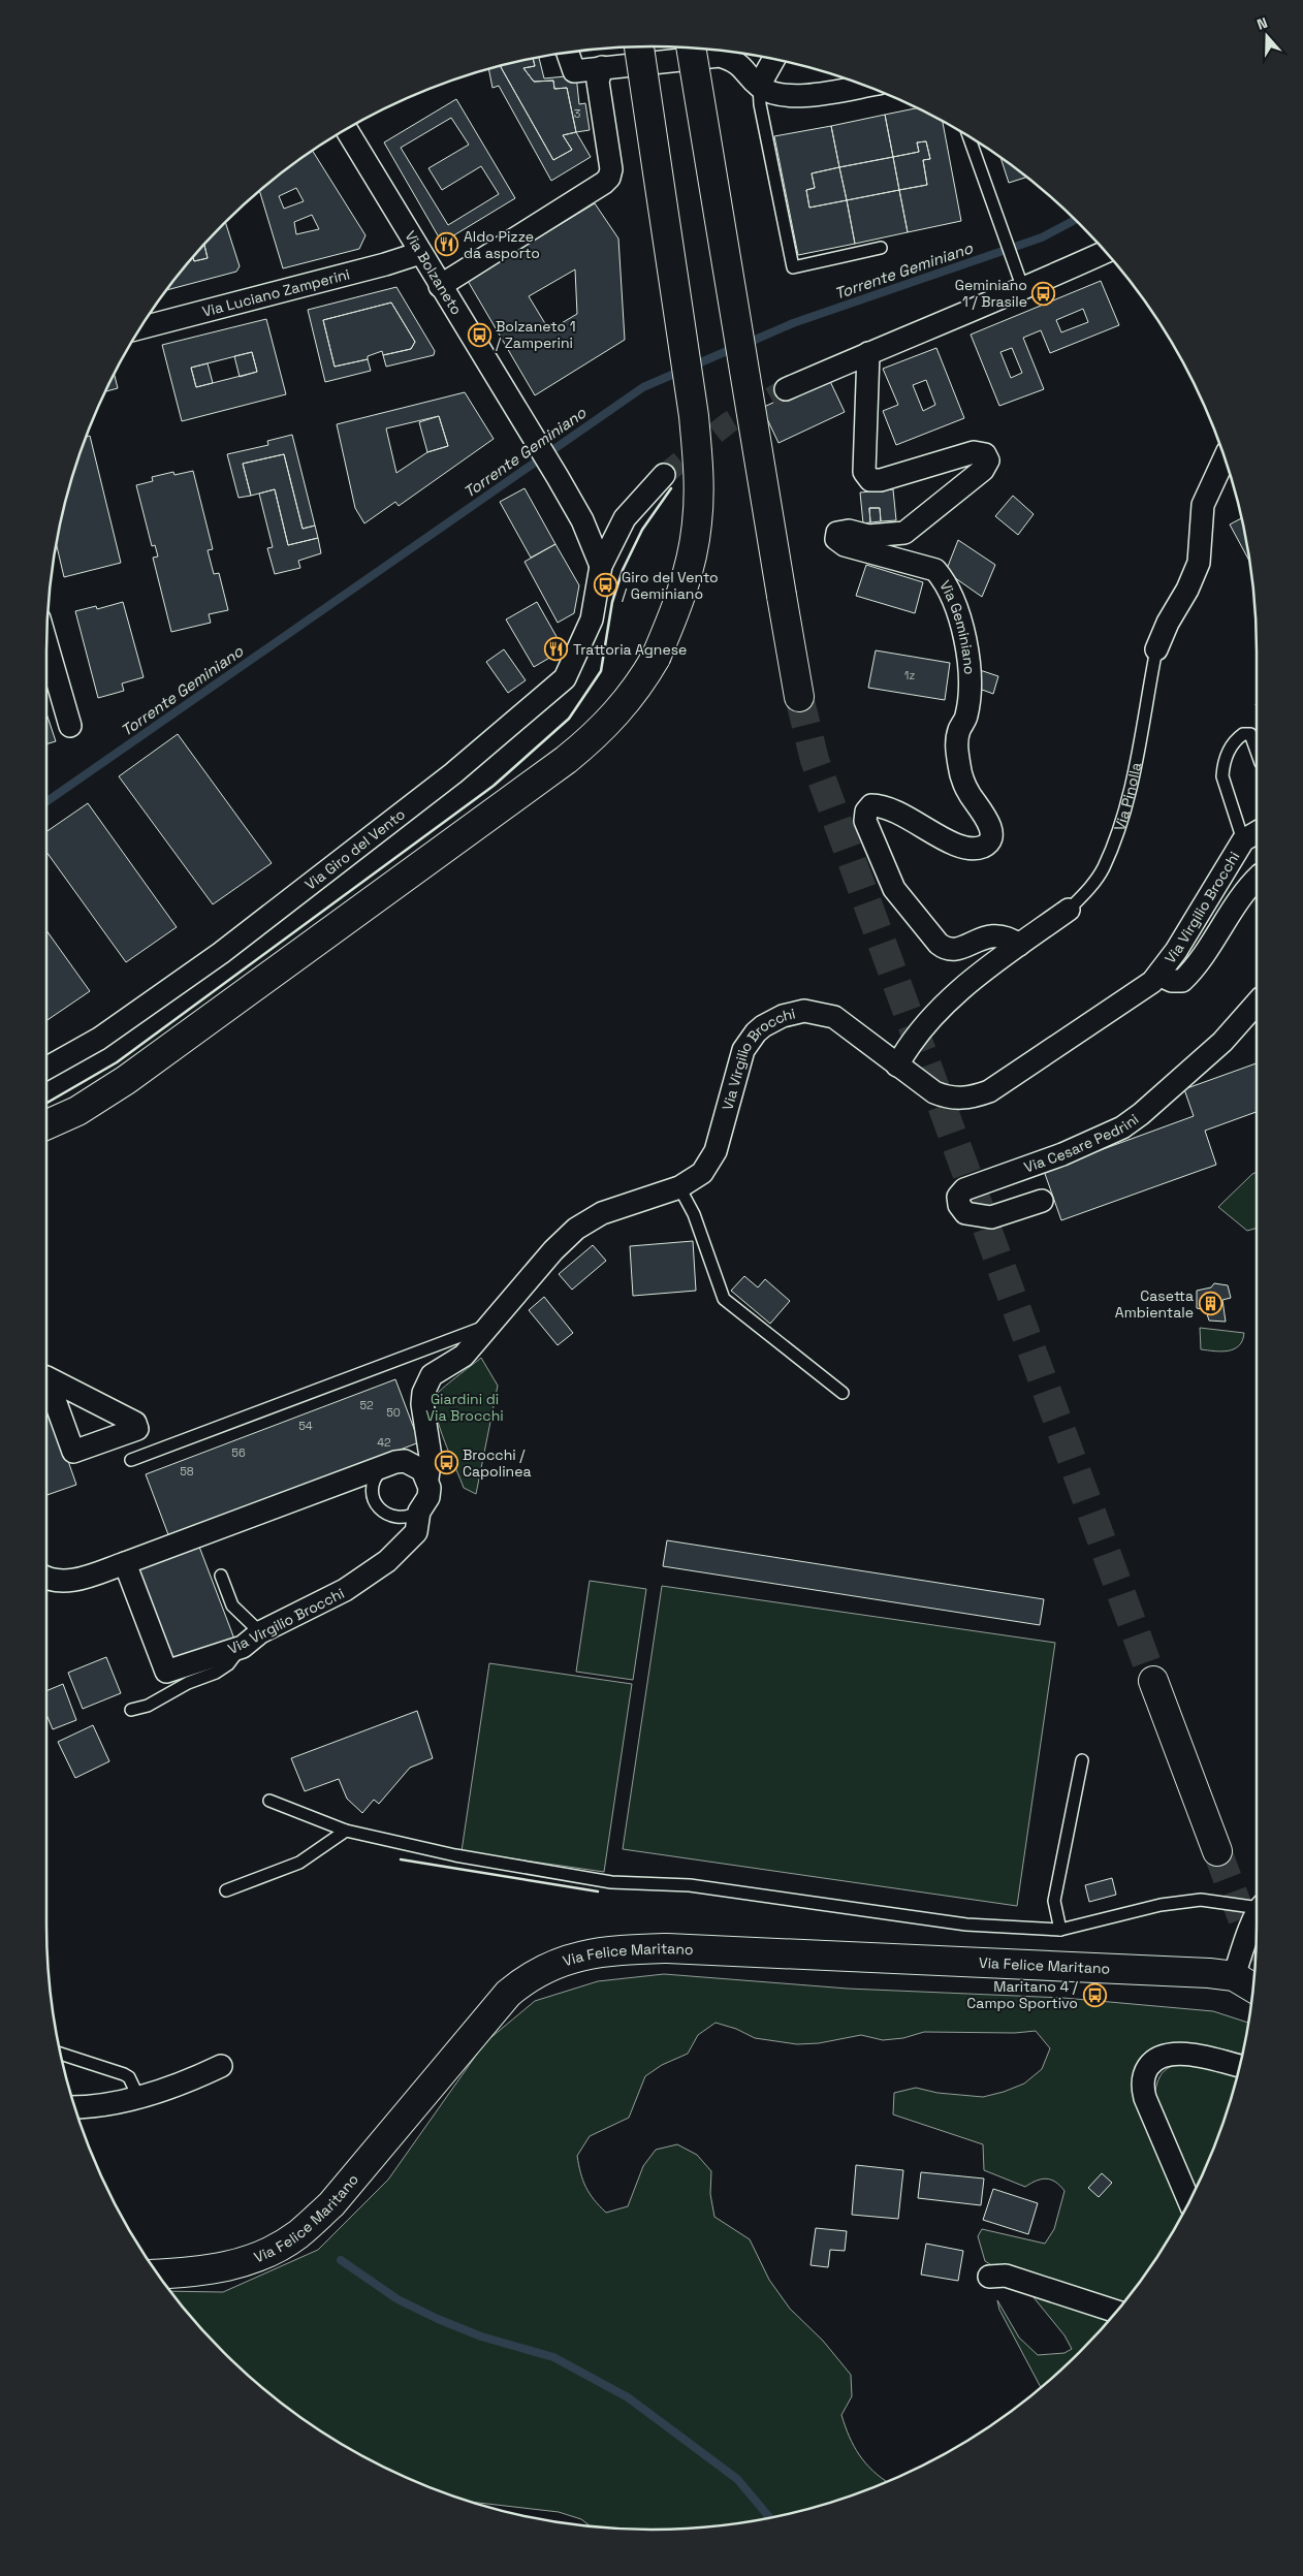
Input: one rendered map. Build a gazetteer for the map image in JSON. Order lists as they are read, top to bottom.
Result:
{
  "streets": {
    "main road": ["Via Felice Maritano"],
    "street": [
      "Via Bolzaneto",
      "Via Luciano Zamperini",
      "Via Geminiano",
      "Via Pinolla",
      "Via Giro del Vento",
      "Via Virgilio Brocchi",
      "Via Cesare Pedrini"
    ]
  },
  "crossings": [
    ["Via Bolzaneto", "Via Luciano Zamperini"],
    ["Via Bolzaneto", "Via Giro del Vento"],
    ["Via Geminiano", "Via Pinolla"],
    ["Via Pinolla", "Via Virgilio Brocchi"]
  ],
  "water": ["Torrente Geminiano"],
  "parks": ["Giardini di Via Brocchi"],
  "places": {
    "restaurant": ["Aldo Pizze da asporto", "Trattoria Agnese"],
    "bus stop": [
      "Geminiano 1 / Brasile",
      "Bolzaneto 1 / Zamperini",
      "Giro del Vento / Geminiano",
      "Brocchi / Capolinea",
      "Maritano 4 / Campo Sportivo"
    ],
    "building": ["Casetta Ambientale"]
  },
  "house_numbers": [
    "3",
    "1z",
    "52",
    "50",
    "54",
    "42",
    "56",
    "58"
  ],
  "north": "top"
}
